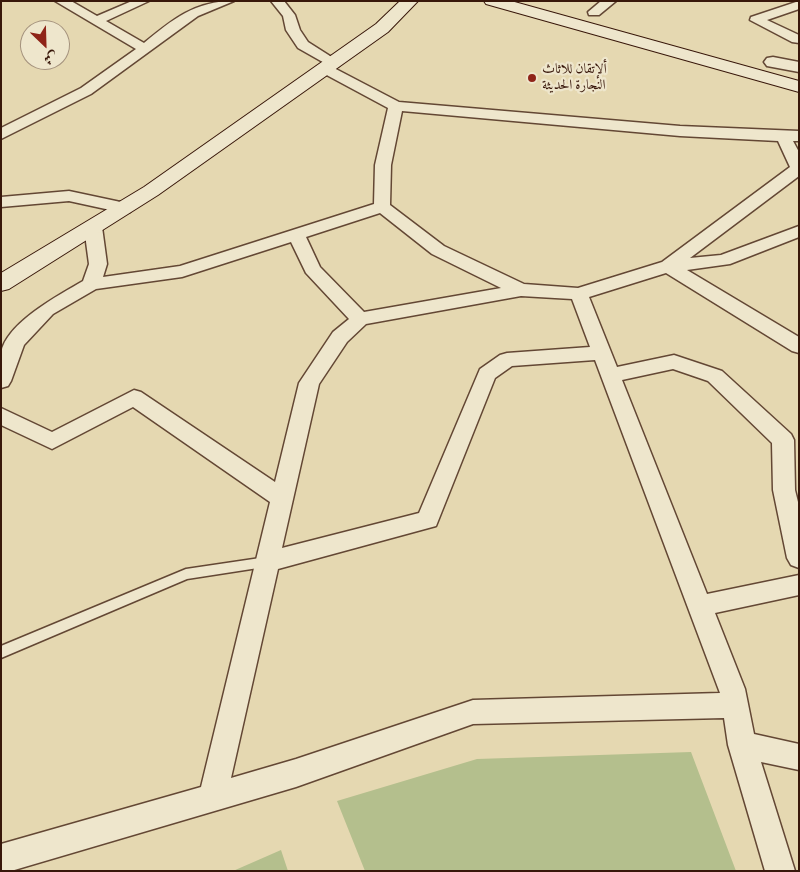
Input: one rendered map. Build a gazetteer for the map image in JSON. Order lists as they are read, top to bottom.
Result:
{
  "places": ["ألإتقان للاثاث النجارة الحديثة"],
  "north": "bottom right"
}
